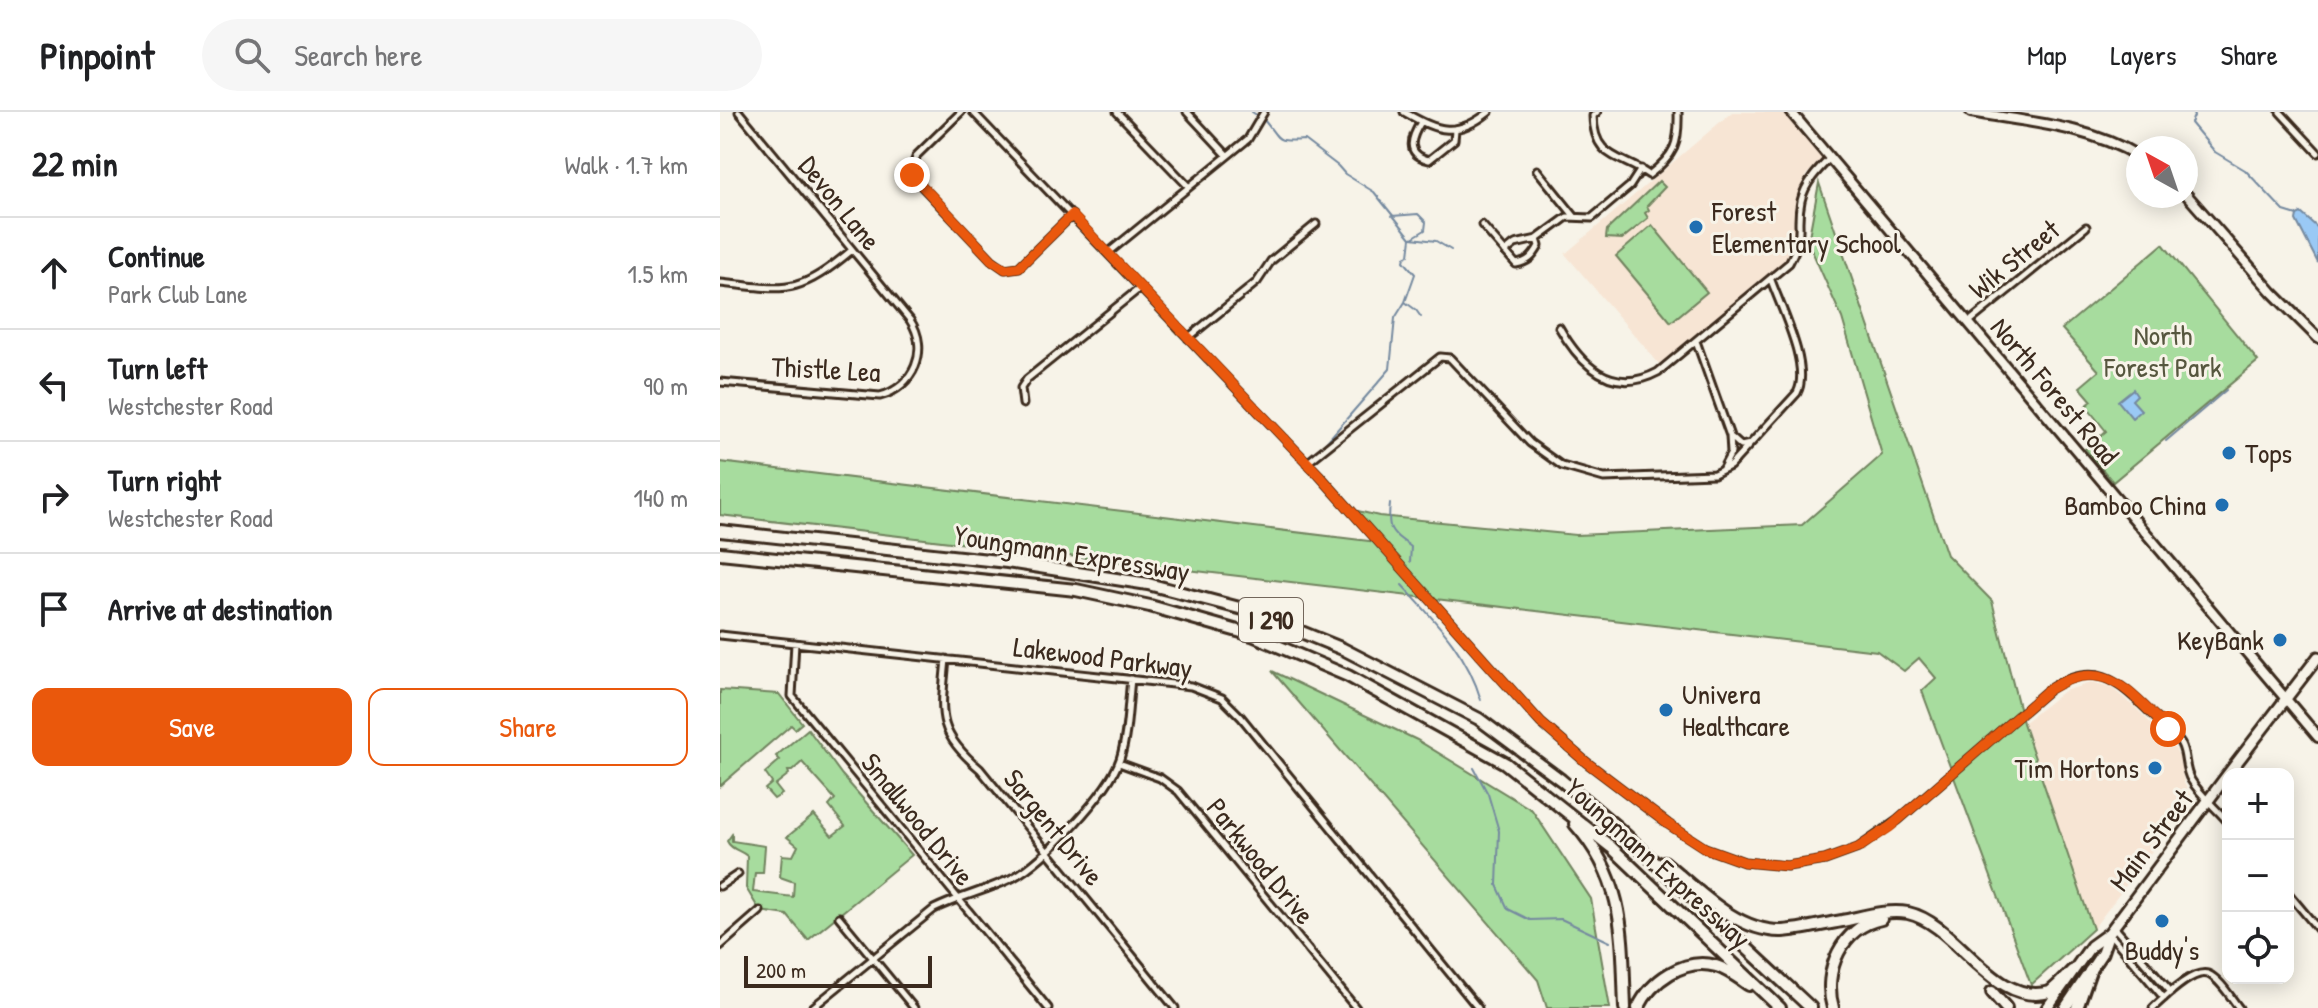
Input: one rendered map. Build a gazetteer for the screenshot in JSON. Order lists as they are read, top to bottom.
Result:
{
  "streets": {
    "highway": ["Youngmann Expressway", "I 290"],
    "main road": ["Main Street"],
    "street": [
      "Devon Lane",
      "Wik Street",
      "Thistle Lea",
      "North Forest Road",
      "Lakewood Parkway",
      "Smallwood Drive",
      "Sargent Drive",
      "Parkwood Drive"
    ]
  },
  "crossings": [
    ["Devon Lane", "Thistle Lea"],
    ["Wik Street", "North Forest Road"],
    ["North Forest Road", "Main Street"],
    ["Lakewood Parkway", "Smallwood Drive"],
    ["Lakewood Parkway", "Sargent Drive"]
  ],
  "parks": ["North Forest Park"],
  "places": [
    "Forest Elementary School",
    "Tops",
    "Bamboo China",
    "KeyBank",
    "Univera Healthcare",
    "Tim Hortons",
    "Buddy's"
  ],
  "scale_bar": "200 m",
  "north": "top left",
  "page": {
    "header": "Pinpoint",
    "search": "Search here",
    "nav": ["Map", "Layers", "Share"],
    "heading": ["22 min", "Walk · 1.7 km"],
    "list": [
      ["Continue", "Park Club Lane", "1.5 km"],
      ["Turn left", "Westchester Road", "90 m"],
      ["Turn right", "Westchester Road", "140 m"],
      "Arrive at destination"
    ],
    "buttons": ["Save", "Share"],
    "map_buttons": ["+", "−"],
    "scale": "200 m"
  }
}
